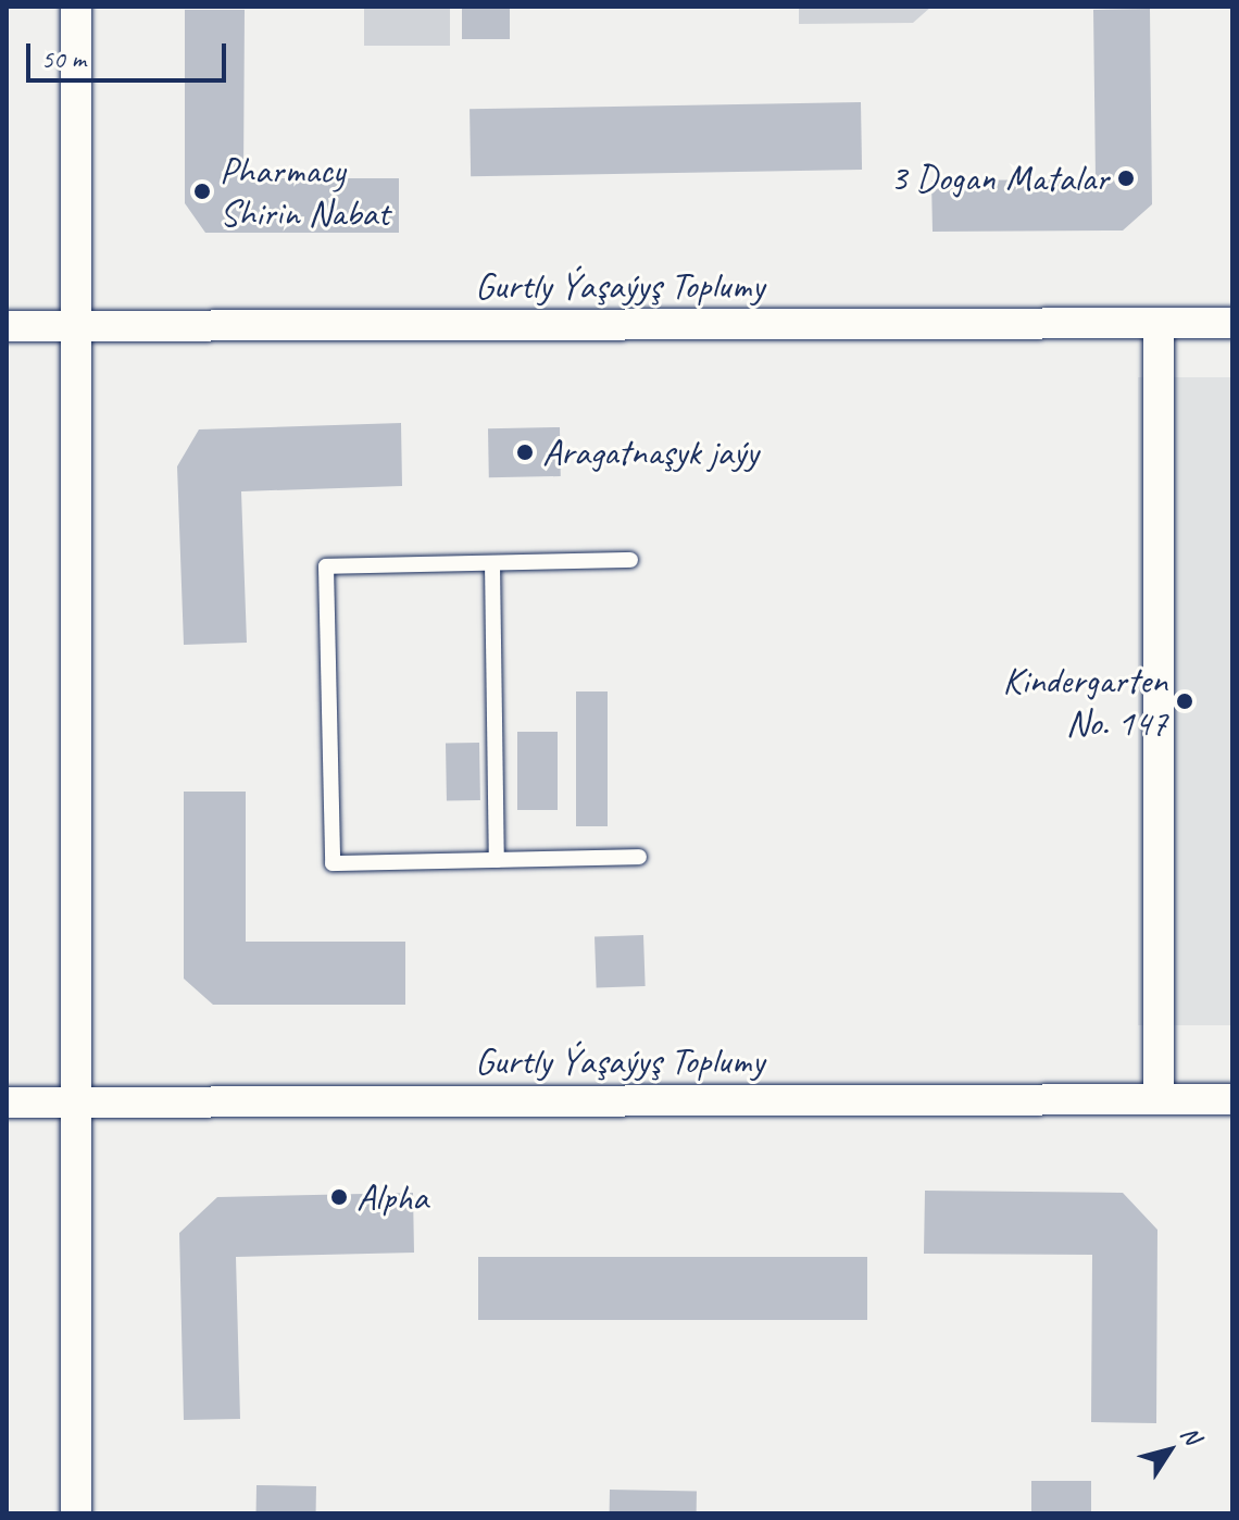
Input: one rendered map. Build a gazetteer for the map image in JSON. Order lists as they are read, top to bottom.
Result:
{
  "streets": {
    "street": ["Gurtly Ýaşaýyş Toplumy"]
  },
  "places": [
    "3 Dogan Matalar",
    "Pharmacy Shirin Nabat",
    "Aragatnaşyk jaýy",
    "Kindergarten No. 147",
    "Alpha"
  ],
  "scale_bar": "50 m",
  "north": "top right"
}
